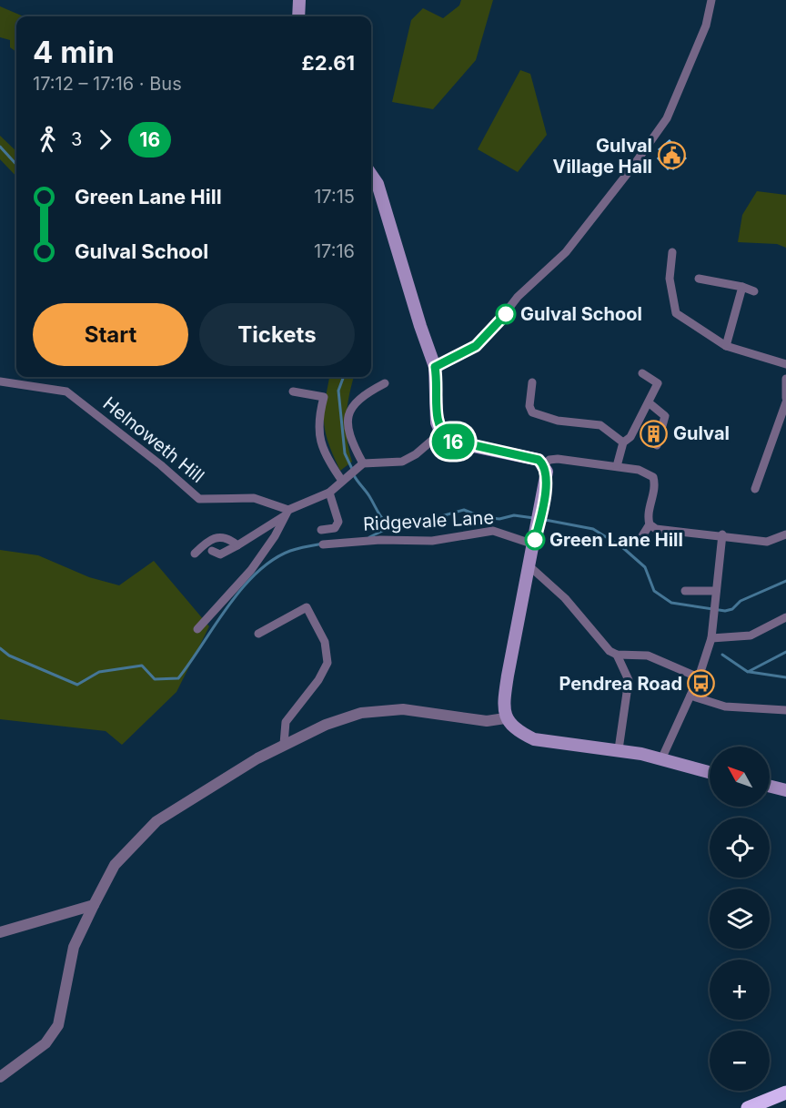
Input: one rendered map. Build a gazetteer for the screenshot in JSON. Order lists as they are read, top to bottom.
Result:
{
  "streets": {
    "street": ["Helnoweth Hill", "Ridgevale Lane"]
  },
  "places": {
    "public building": ["Gulval Village Hall"],
    "other": ["Gulval School", "Green Lane Hill"],
    "building": ["Gulval"],
    "bus stop": ["Pendrea Road"]
  },
  "lines": ["bus line 16"],
  "north": "top left",
  "page": {
    "on_map": "16",
    "heading": ["4 min", "17:12 – 17:16 · Bus", "£2.61"],
    "legs": ["3", "16"],
    "list": [
      {
        "name": "Green Lane Hill",
        "value": "17:15"
      },
      {
        "name": "Gulval School",
        "value": "17:16"
      }
    ],
    "buttons": ["Start", "Tickets"],
    "map_buttons": ["+", "−"]
  }
}
